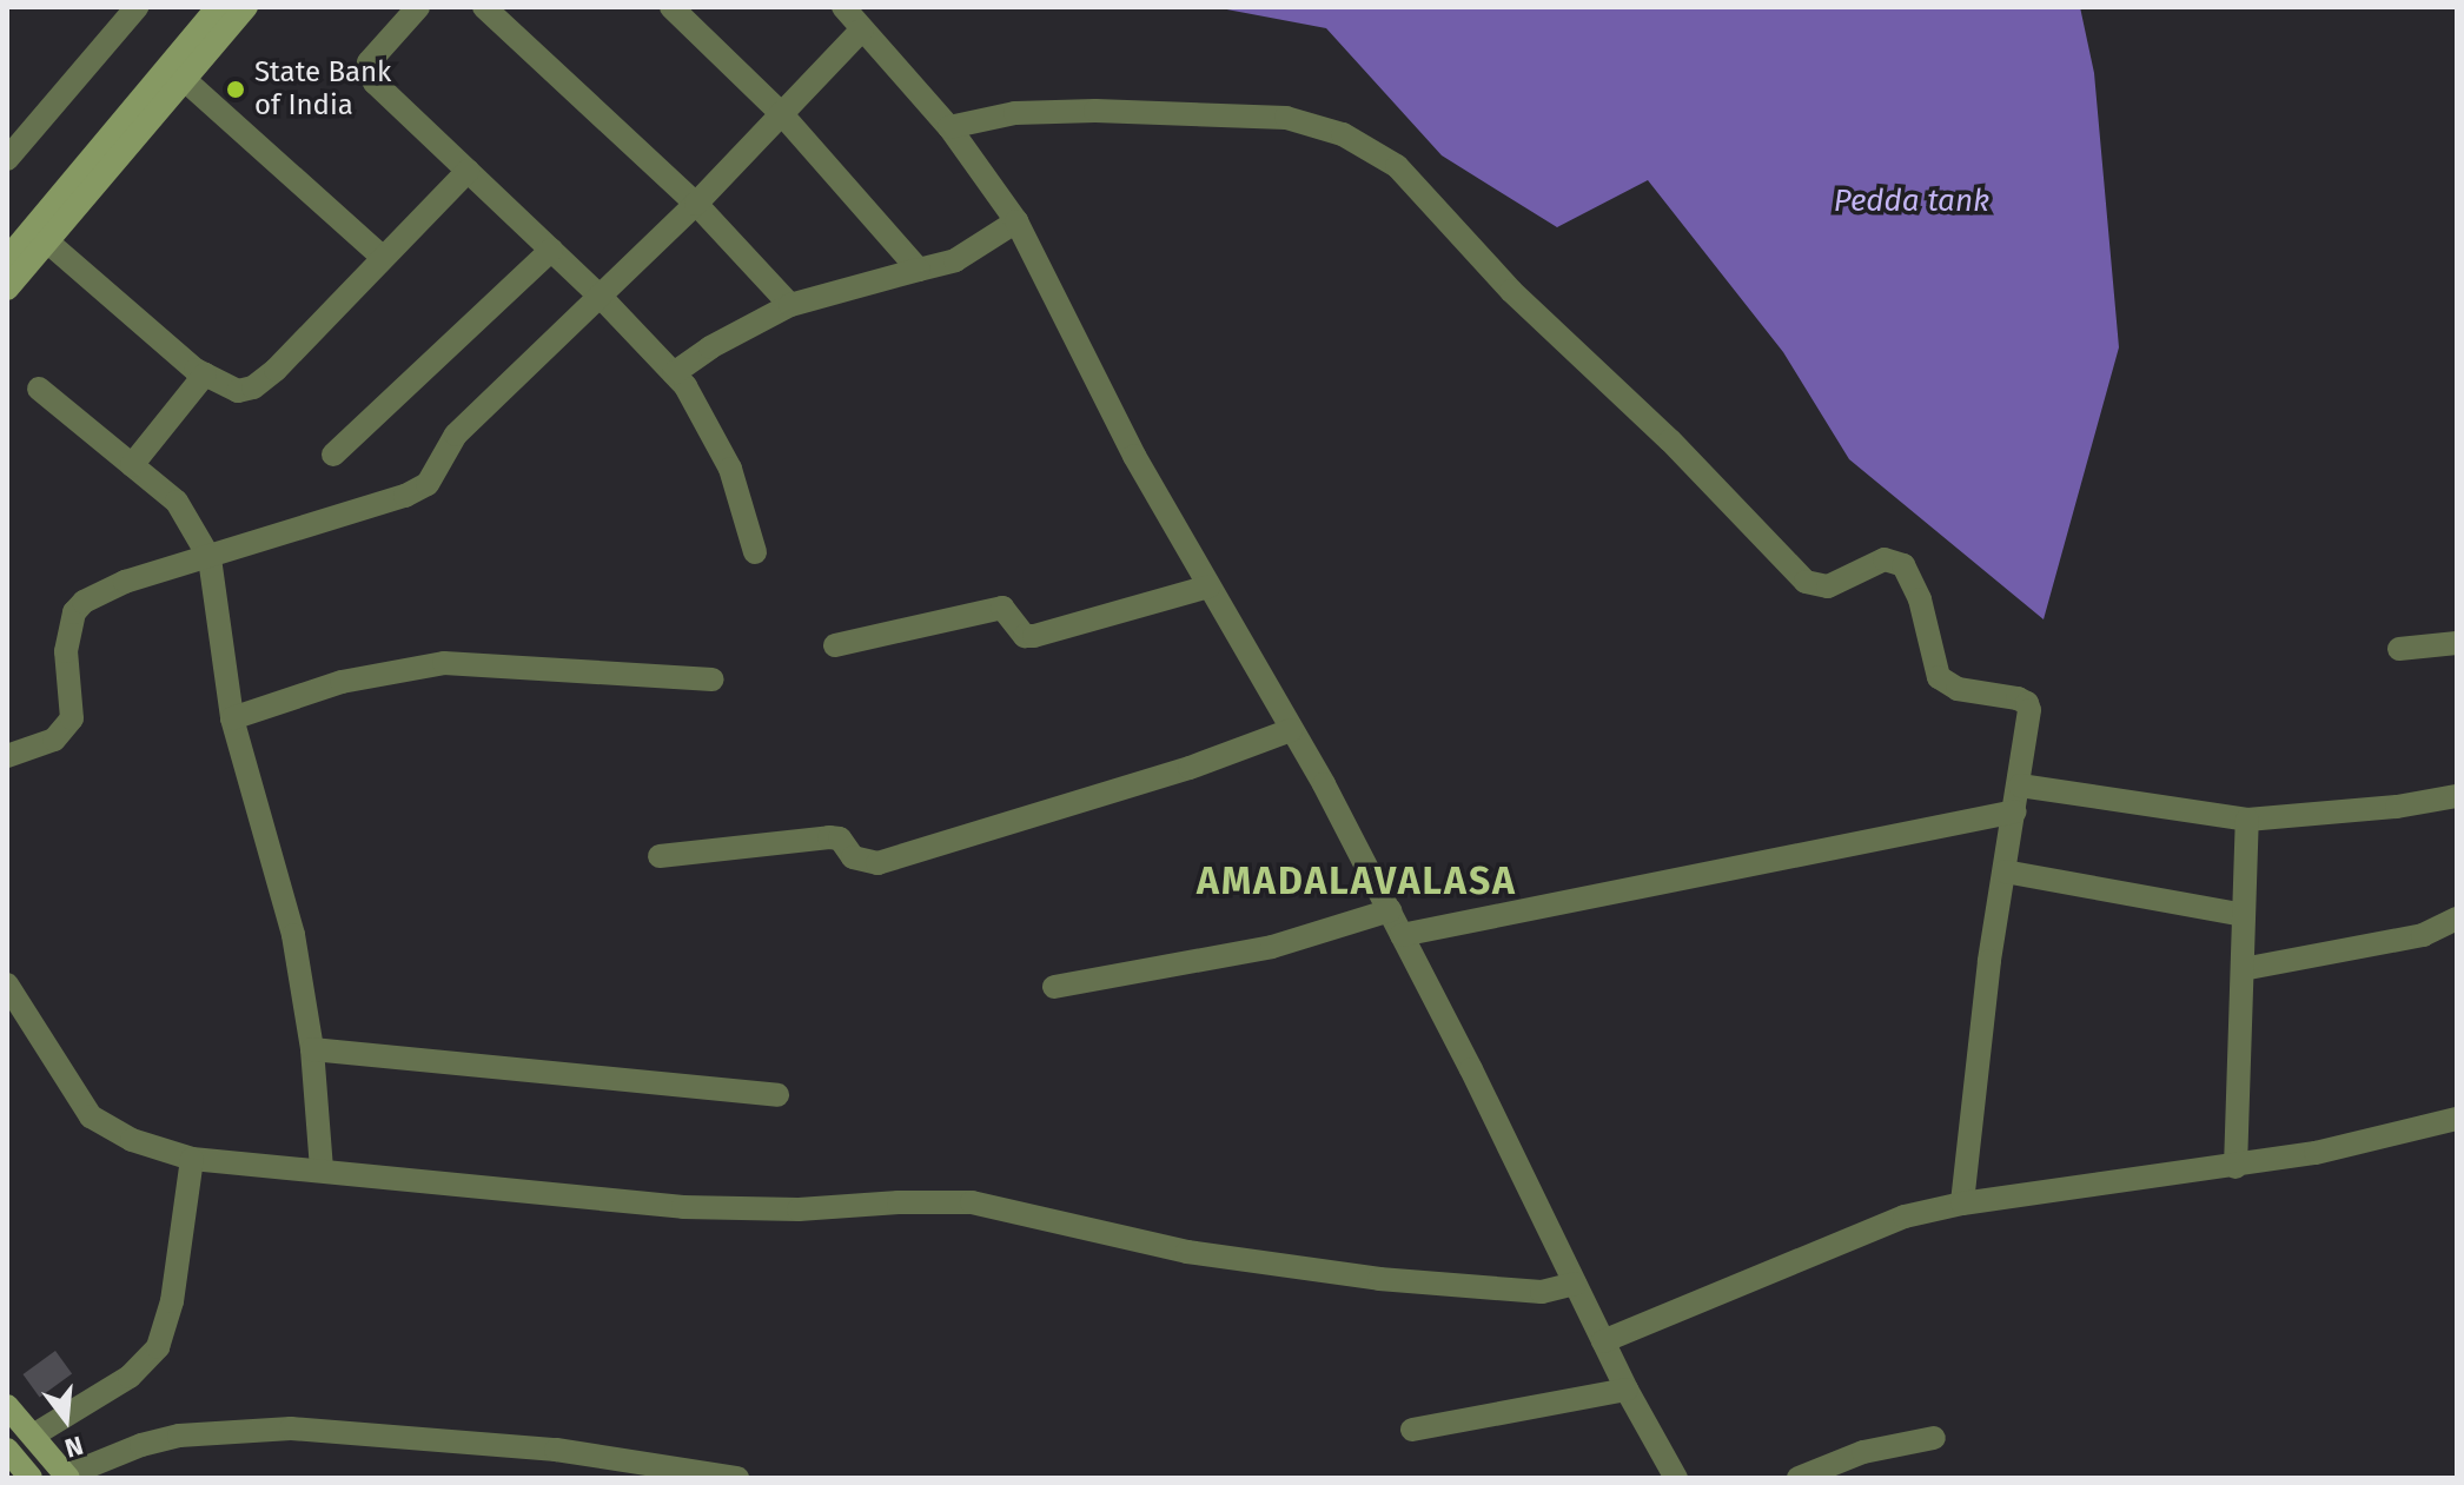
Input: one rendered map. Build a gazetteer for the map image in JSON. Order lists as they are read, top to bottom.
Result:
{
  "districts": ["AMADALAVALASA"],
  "water": ["Pedda tank"],
  "places": ["State Bank of India"],
  "north": "bottom"
}
